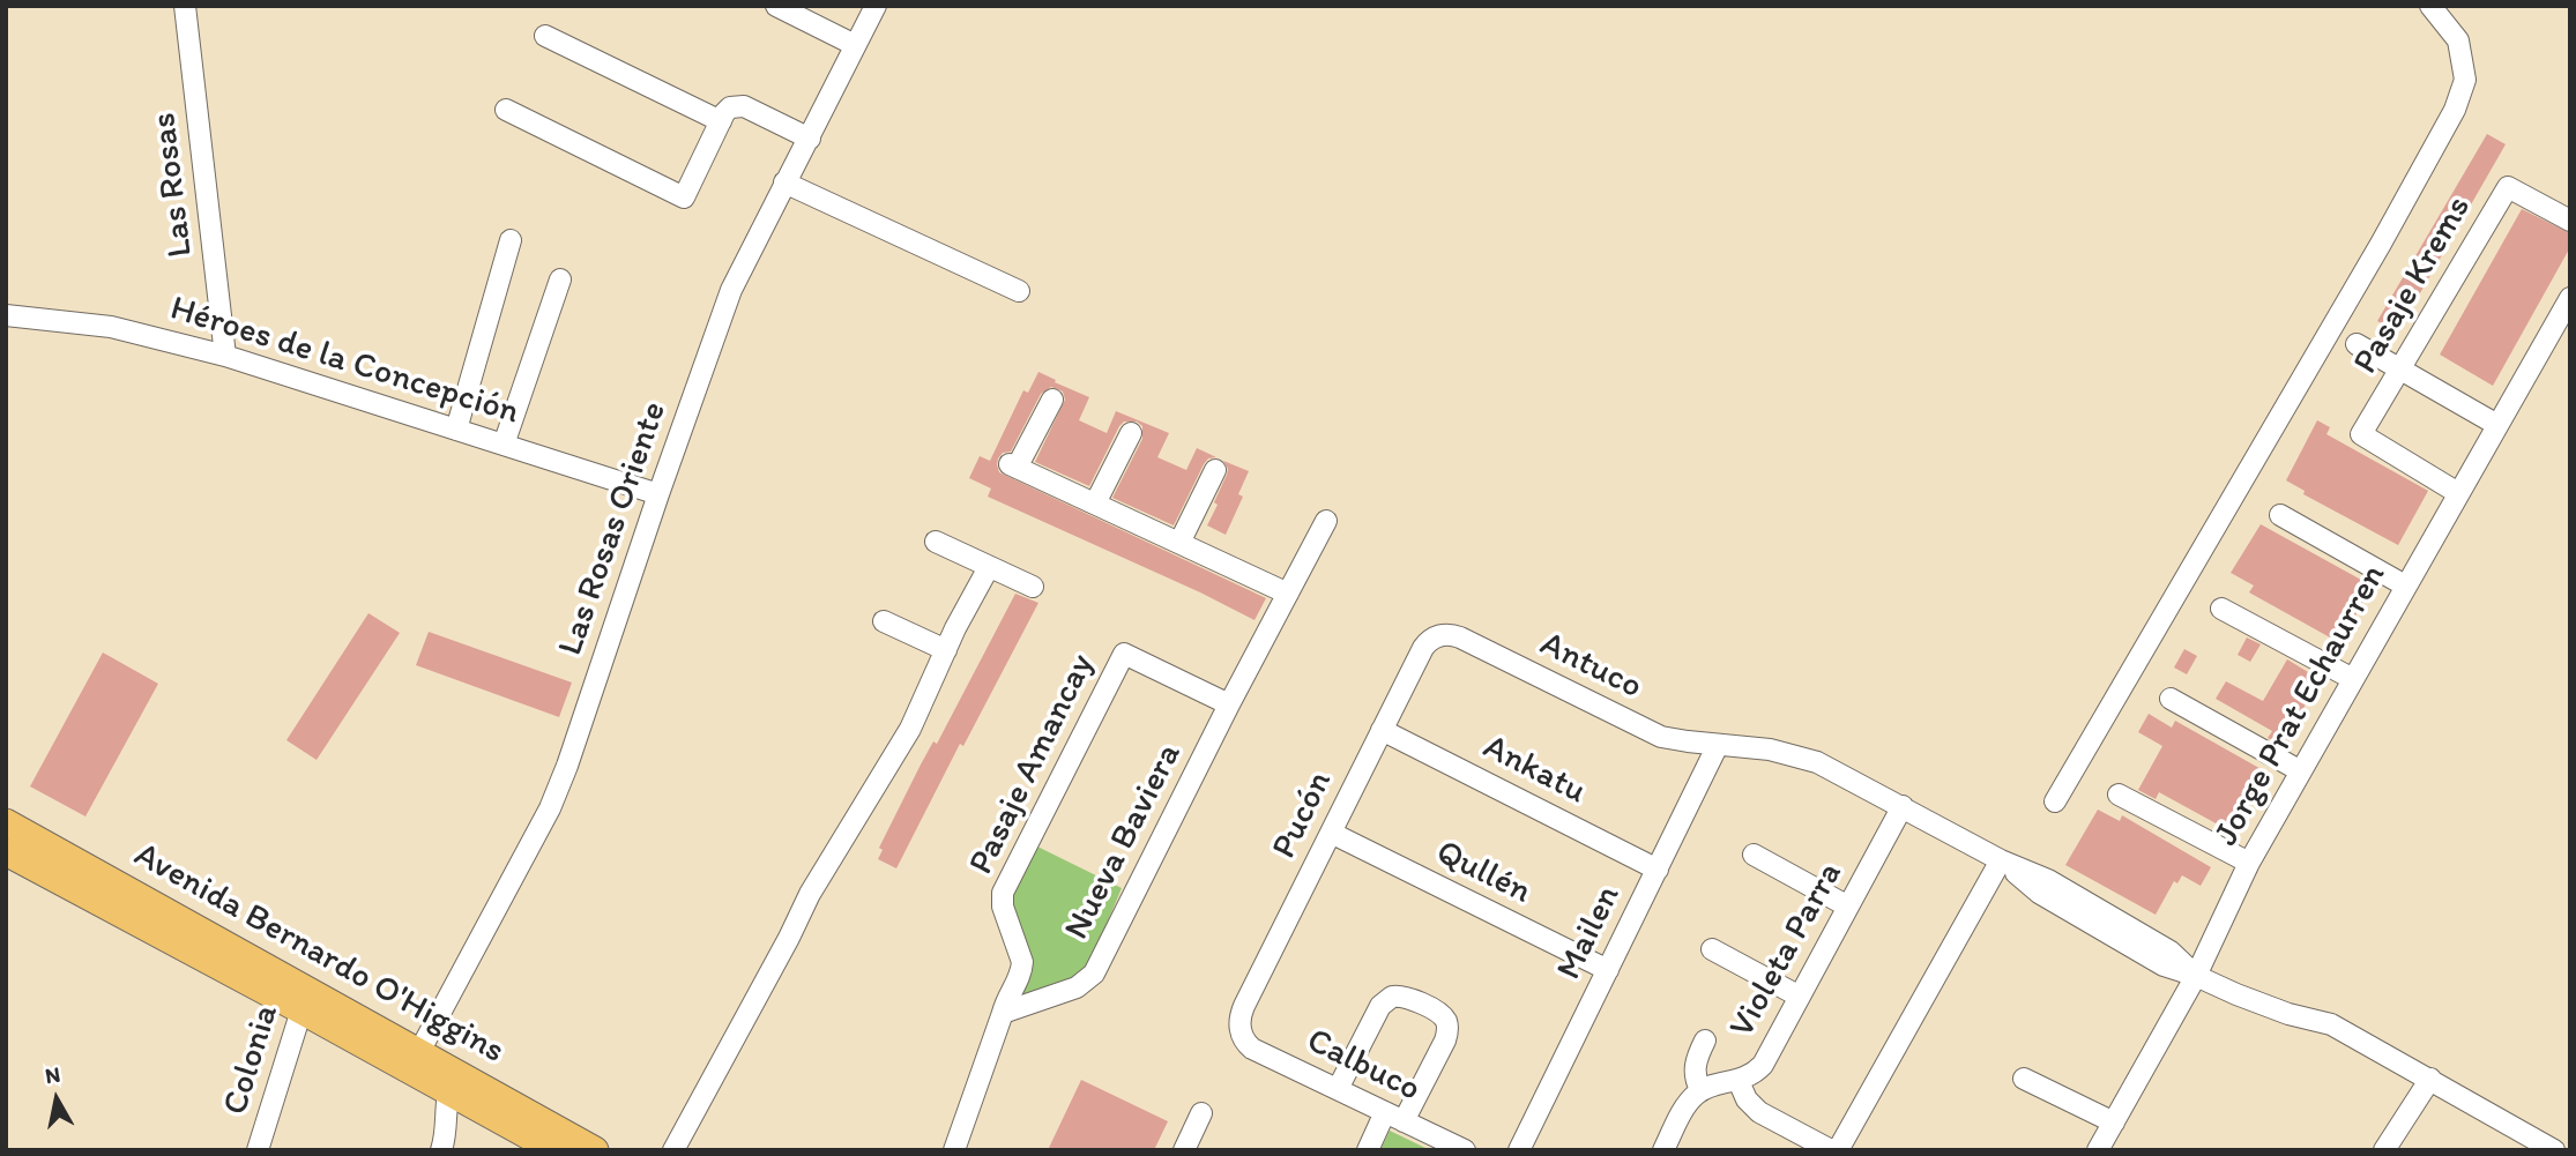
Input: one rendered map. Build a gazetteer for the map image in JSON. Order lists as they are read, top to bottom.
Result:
{
  "streets": {
    "main road": ["Avenida Bernardo O'Higgins"],
    "street": [
      "Las Rosas",
      "Pasaje Krems",
      "Héroes de la Concepción",
      "Las Rosas Oriente",
      "Antuco",
      "Jorge Prat Echaurren",
      "Pasaje Amancay",
      "Ankatu",
      "Pucón",
      "Nueva Baviera",
      "Qullén",
      "Mailen",
      "Violeta Parra",
      "Colonia",
      "Calbuco"
    ]
  },
  "crossings": [
    ["Las Rosas", "Héroes de la Concepción"],
    ["Pasaje Krems", "Jorge Prat Echaurren"],
    ["Héroes de la Concepción", "Las Rosas Oriente"],
    ["Las Rosas Oriente", "Avenida Bernardo O'Higgins"],
    ["Antuco", "Jorge Prat Echaurren"],
    ["Antuco", "Pucón"],
    ["Antuco", "Mailen"],
    ["Antuco", "Violeta Parra"],
    ["Pasaje Amancay", "Nueva Baviera"],
    ["Ankatu", "Pucón"],
    ["Ankatu", "Mailen"],
    ["Pucón", "Qullén"],
    ["Pucón", "Calbuco"],
    ["Qullén", "Mailen"],
    ["Avenida Bernardo O'Higgins", "Colonia"]
  ],
  "north": "top"
}
